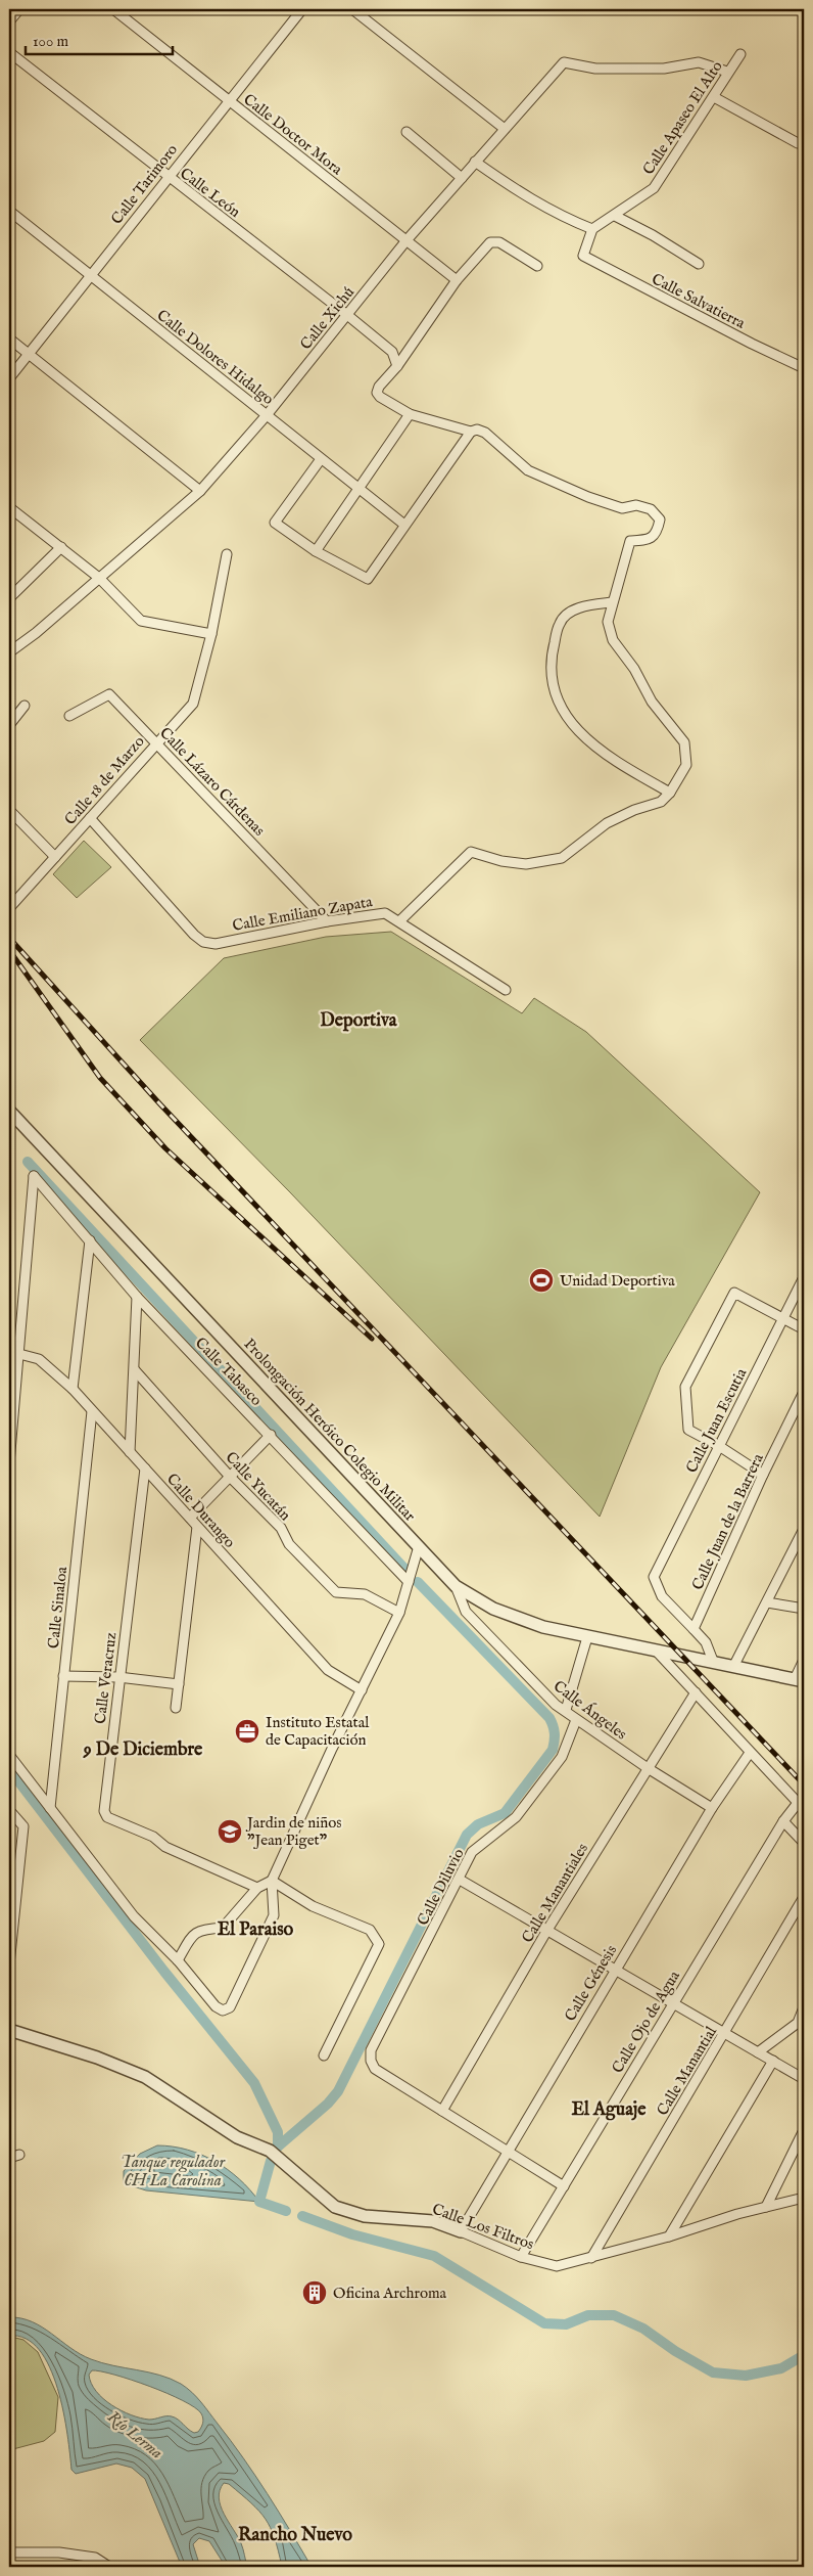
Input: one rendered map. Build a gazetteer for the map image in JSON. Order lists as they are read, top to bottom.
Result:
{
  "streets": {
    "street": [
      "Calle Apaseo El Alto",
      "Calle Doctor Mora",
      "Calle Tarimoro",
      "Calle León",
      "Calle Salvatierra",
      "Calle Xichú",
      "Calle Dolores Hidalgo",
      "Calle 18 de Marzo",
      "Calle Lázaro Cárdenas",
      "Calle Emiliano Zapata",
      "Calle Tabasco",
      "Calle Juan Escutia",
      "Prolongación Heróico Colegio Militar",
      "Calle Yucatán",
      "Calle Durango",
      "Calle Juan de la Barrera",
      "Calle Sinaloa",
      "Calle Veracruz",
      "Calle Ángeles",
      "Calle Diluvio",
      "Calle Manantiales",
      "Calle Génesis",
      "Calle Ojo de Agua",
      "Calle Manantial",
      "Calle Los Filtros"
    ]
  },
  "crossings": [
    ["Calle Apaseo El Alto", "Calle Salvatierra"],
    ["Calle Apaseo El Alto", "Calle Xichú"],
    ["Calle Doctor Mora", "Calle Tarimoro"],
    ["Calle Doctor Mora", "Calle Xichú"],
    ["Calle Tarimoro", "Calle León"],
    ["Calle Tarimoro", "Calle Dolores Hidalgo"],
    ["Calle León", "Calle Xichú"],
    ["Calle Xichú", "Calle Dolores Hidalgo"],
    ["Calle 18 de Marzo", "Calle Lázaro Cárdenas"],
    ["Calle 18 de Marzo", "Calle Emiliano Zapata"],
    ["Calle Lázaro Cárdenas", "Calle Emiliano Zapata"],
    ["Calle Tabasco", "Calle Durango"],
    ["Calle Juan Escutia", "Calle Juan de la Barrera"],
    ["Prolongación Heróico Colegio Militar", "Calle Ángeles"],
    ["Calle Durango", "Calle Sinaloa"],
    ["Calle Durango", "Calle Veracruz"],
    ["Calle Ángeles", "Calle Diluvio"],
    ["Calle Ángeles", "Calle Manantiales"],
    ["Calle Ángeles", "Calle Génesis"],
    ["Calle Diluvio", "Calle Manantiales"],
    ["Calle Génesis", "Calle Los Filtros"],
    ["Calle Ojo de Agua", "Calle Los Filtros"],
    ["Calle Manantial", "Calle Los Filtros"]
  ],
  "districts": [
    "Deportiva",
    "9 De Diciembre",
    "El Paraiso",
    "El Aguaje",
    "Rancho Nuevo"
  ],
  "water": ["Tanque regulador CH La Carolina", "Río Lerma"],
  "places": {
    "sports": ["Unidad Deportiva"],
    "office": ["Instituto Estatal de Capacitación"],
    "school or university": ["Jardin de niños \"Jean Piget\""],
    "building": ["Oficina Archroma"]
  },
  "scale_bar": "100 m"
}
